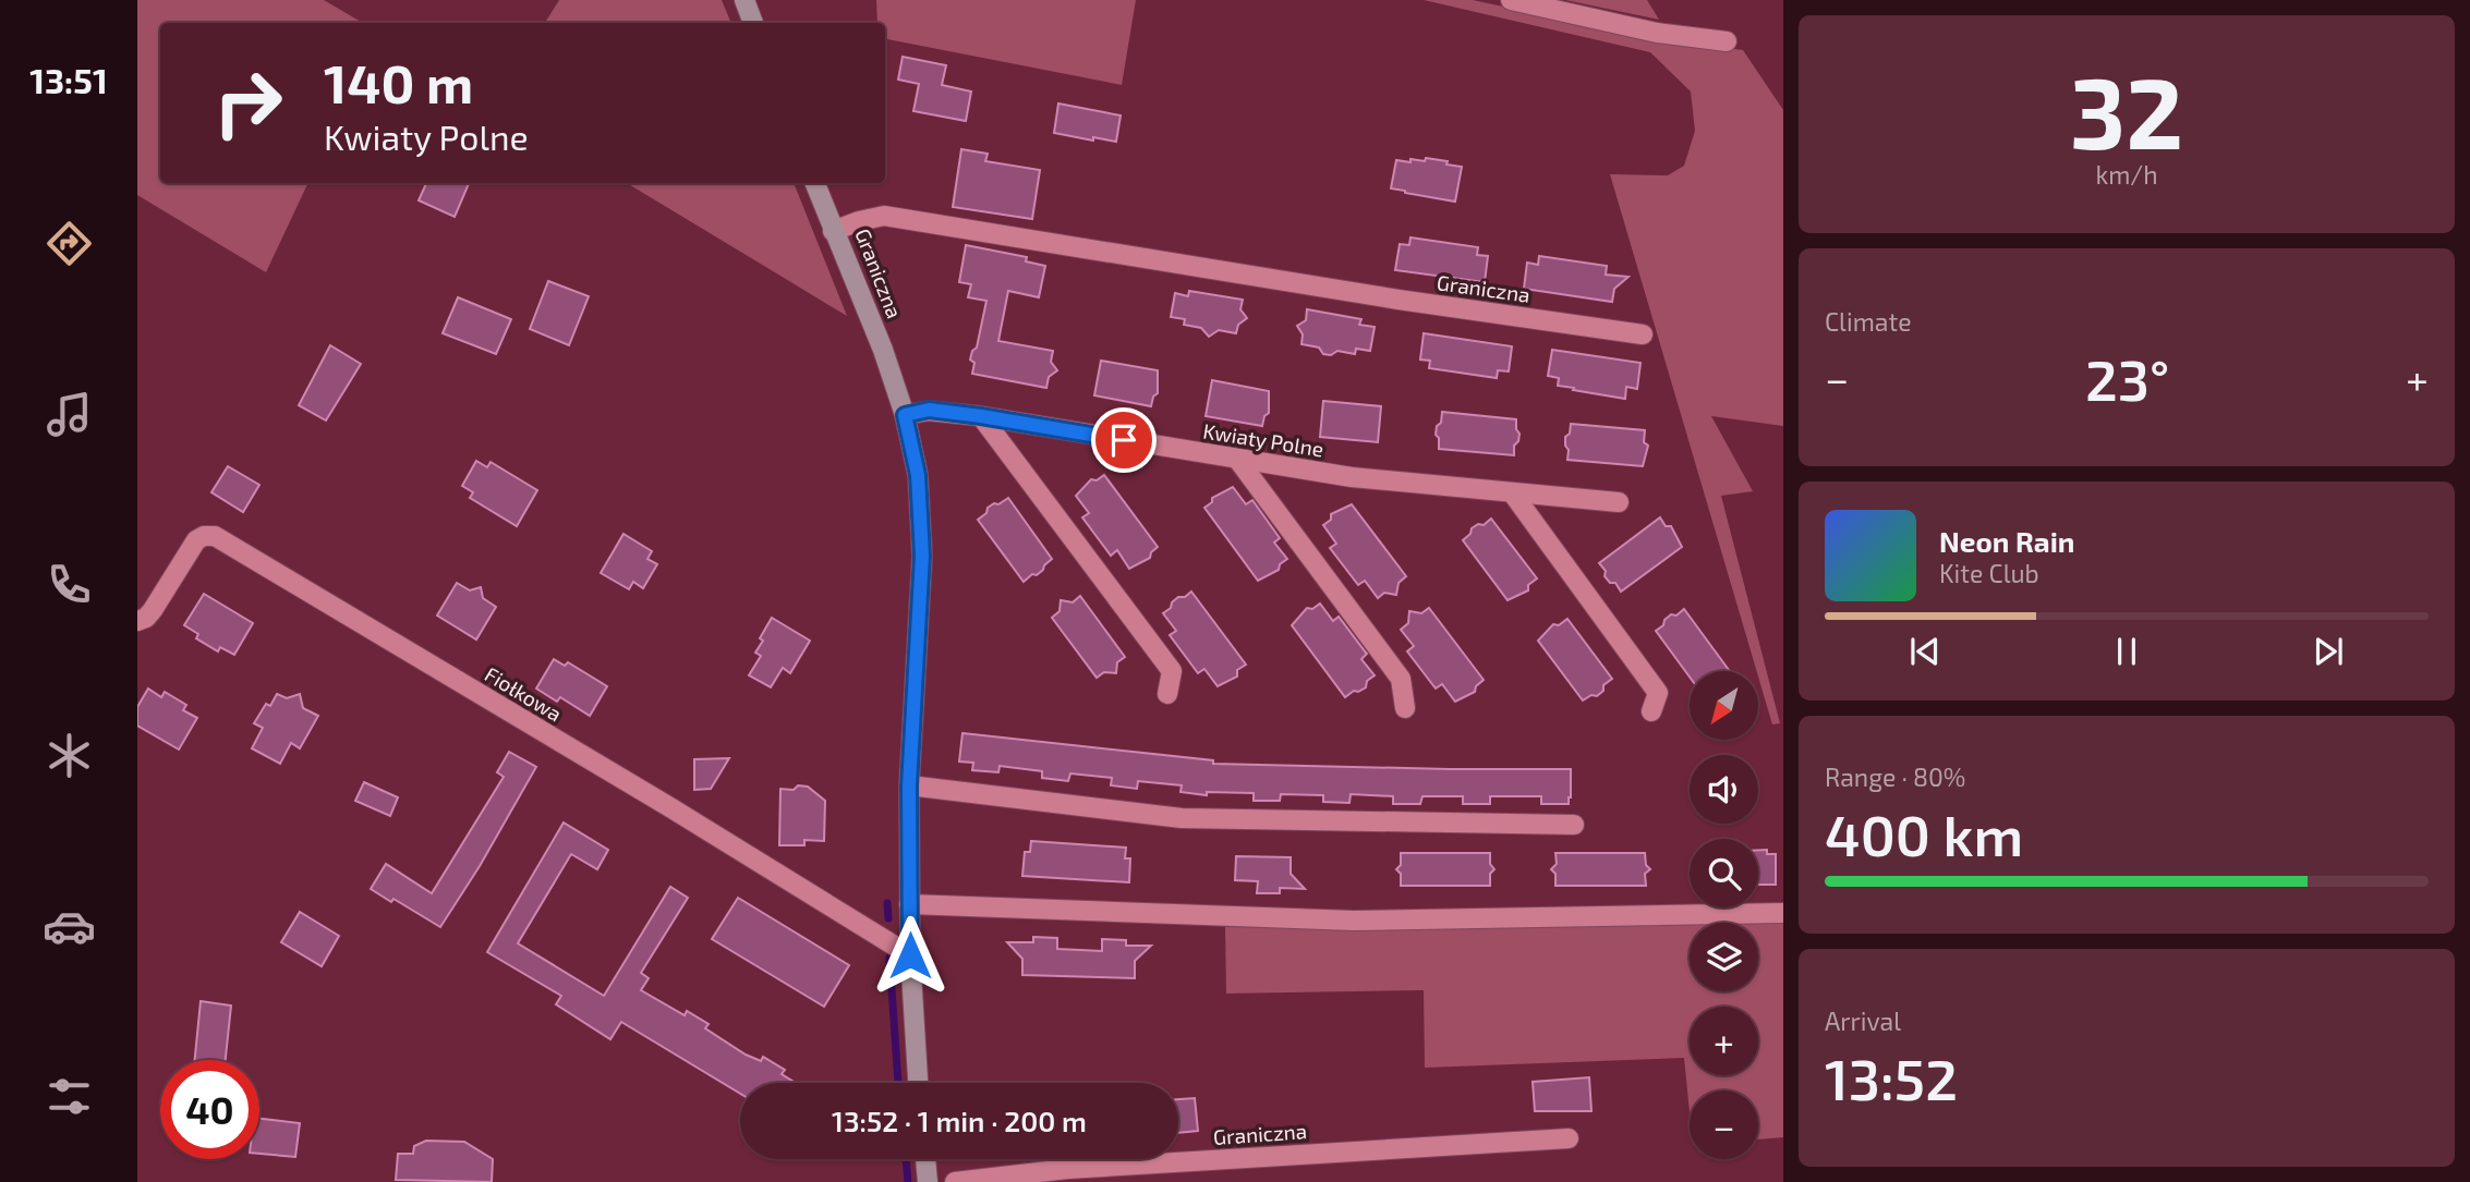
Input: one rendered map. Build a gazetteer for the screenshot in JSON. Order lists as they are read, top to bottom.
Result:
{
  "streets": {
    "street": ["Graniczna", "Kwiaty Polne", "Fiołkowa"]
  },
  "crossings": [
    ["Graniczna", "Kwiaty Polne"],
    ["Graniczna", "Fiołkowa"]
  ],
  "north": "bottom left",
  "page": {
    "tabs": "13:51",
    "tile": [
      ["32", "km/h"],
      "Climate",
      ["Range · 80%", "400 km"],
      ["Arrival", "13:52"]
    ],
    "turn": ["140 m", "Kwiaty Polne"],
    "heat": ["−", "23°", "+"],
    "song": ["Neon Rain", "Kite Club"],
    "map_buttons": ["+", "−"],
    "limit": "40",
    "trip": "13:52 · 1 min · 200 m"
  }
}
